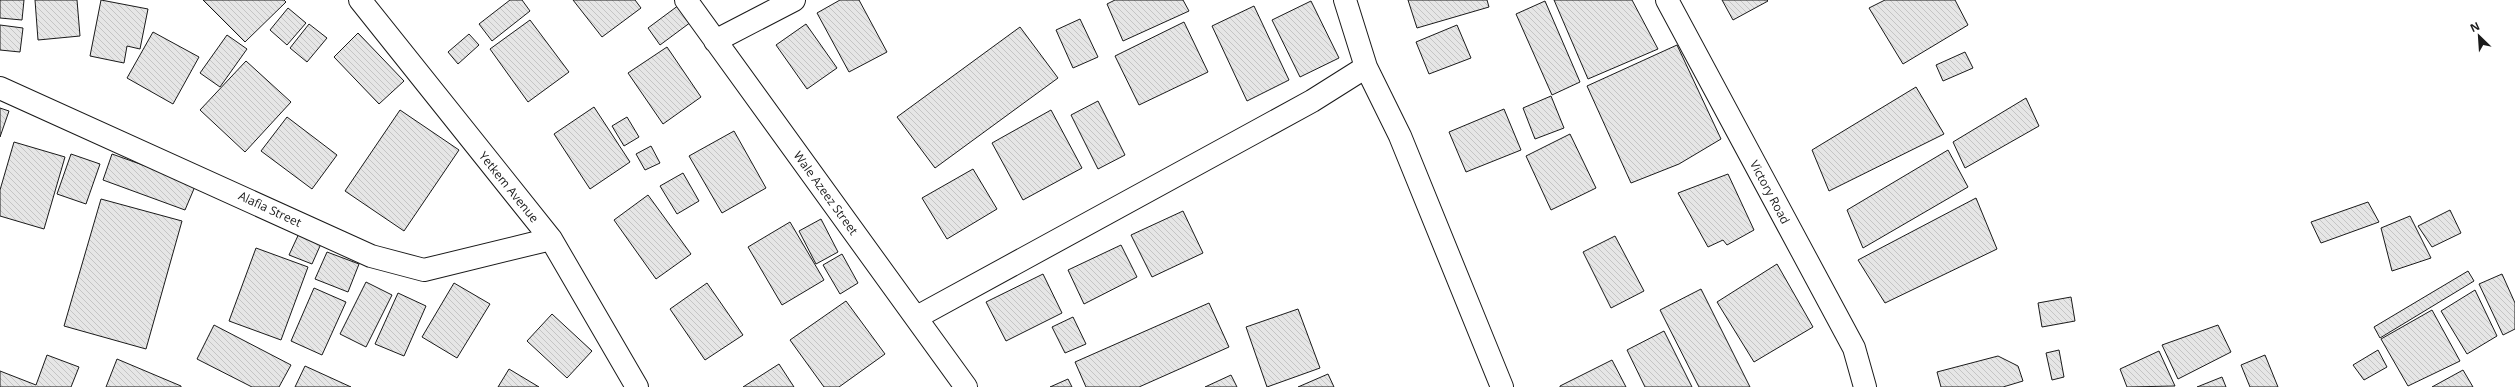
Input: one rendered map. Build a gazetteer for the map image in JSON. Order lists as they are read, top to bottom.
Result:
{
  "streets": {
    "street": [
      "Yetkem Avenue",
      "Victory Road",
      "Wale Azeez Street",
      "Alafia Street"
    ]
  },
  "crossings": [
    ["Yetkem Avenue", "Alafia Street"]
  ],
  "north": "top left"
}
